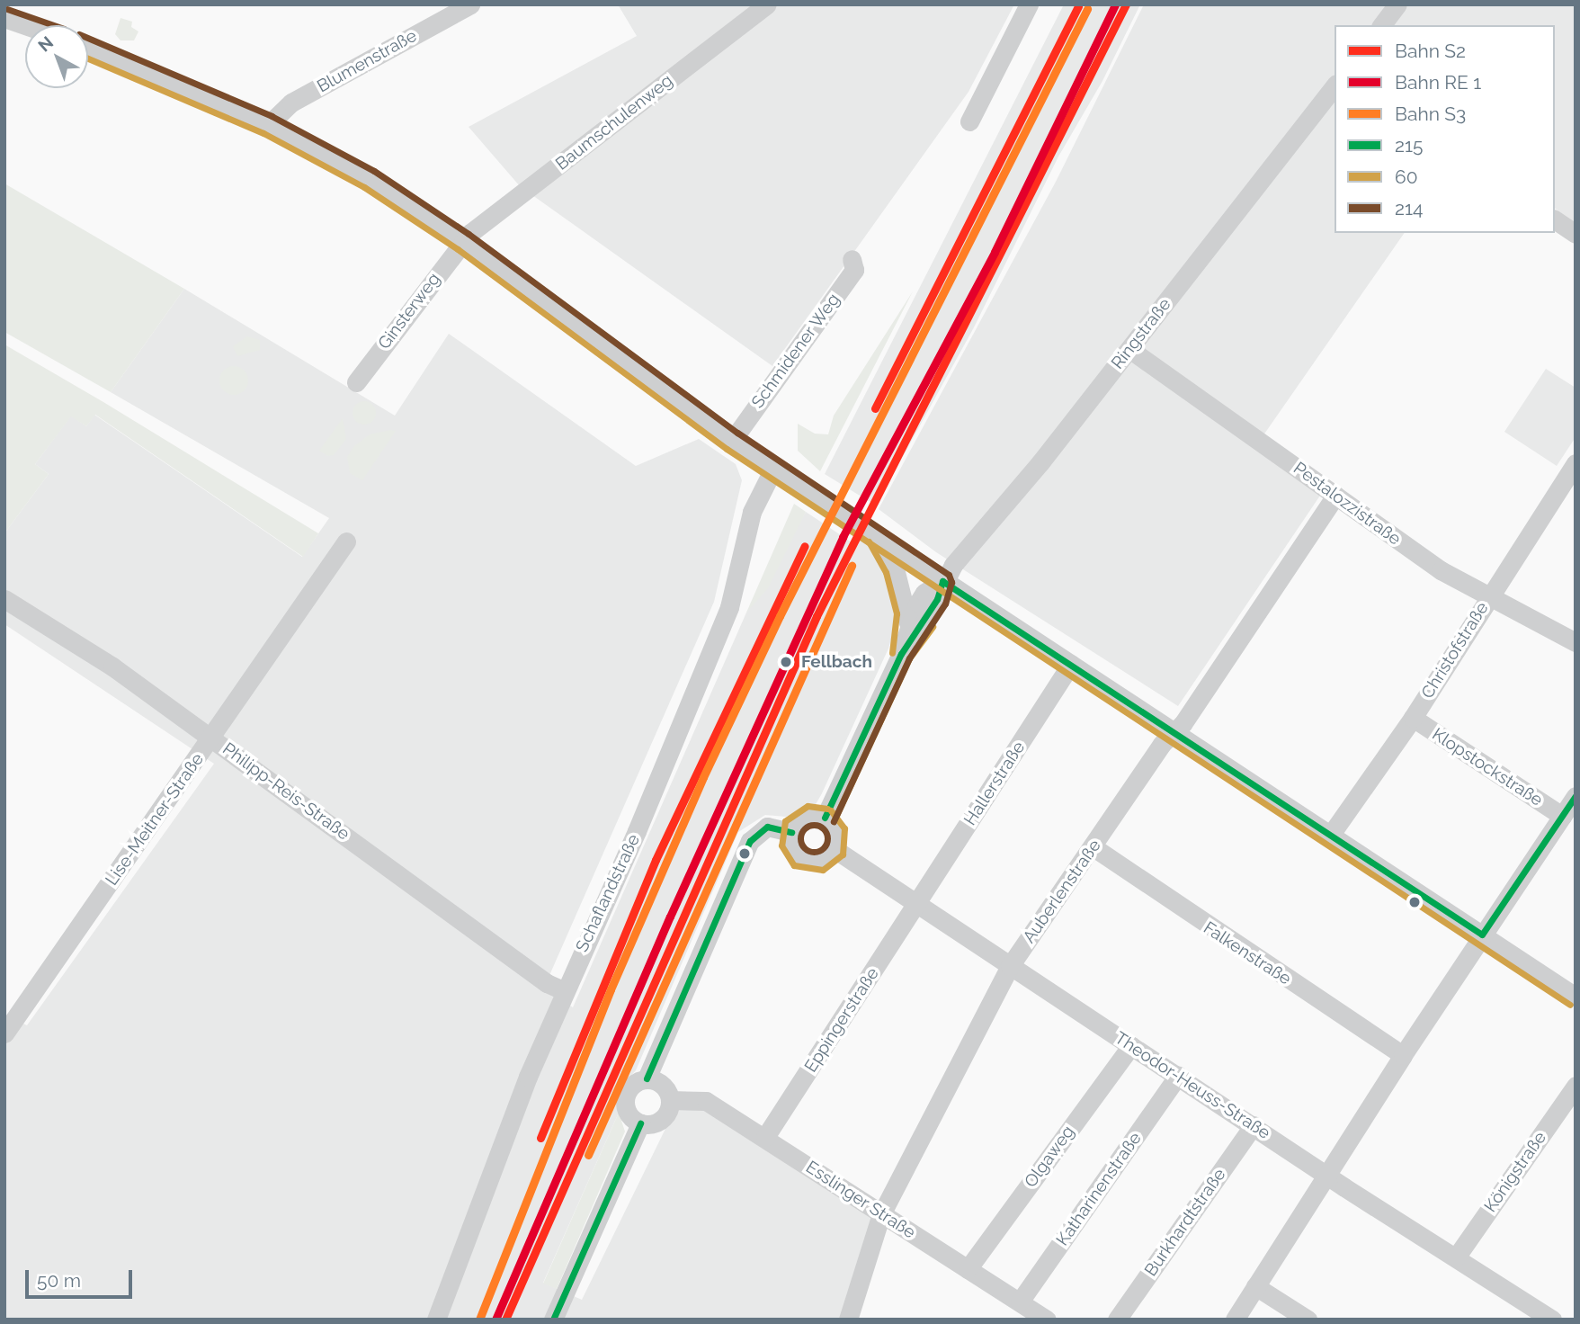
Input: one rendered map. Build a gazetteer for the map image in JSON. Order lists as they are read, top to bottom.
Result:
{
  "streets": {
    "street": [
      "Blumenstraße",
      "Baumschulenweg",
      "Ginsterweg",
      "Ringstraße",
      "Schmidener Weg",
      "Pestalozzistraße",
      "Christofstraße",
      "Klopstockstraße",
      "Hallerstraße",
      "Philipp-Reis-Straße",
      "Lise-Meitner-Straße",
      "Auberlenstraße",
      "Schaflandstraße",
      "Falkenstraße",
      "Eppingerstraße",
      "Theodor-Heuss-Straße",
      "Olgaweg",
      "Königstraße",
      "Katharinenstraße",
      "Esslinger Straße",
      "Burkhardtstraße"
    ]
  },
  "crossings": [
    ["Baumschulenweg", "Ginsterweg"],
    ["Ringstraße", "Pestalozzistraße"],
    ["Pestalozzistraße", "Christofstraße"],
    ["Pestalozzistraße", "Auberlenstraße"],
    ["Christofstraße", "Klopstockstraße"],
    ["Hallerstraße", "Eppingerstraße"],
    ["Hallerstraße", "Theodor-Heuss-Straße"],
    ["Philipp-Reis-Straße", "Lise-Meitner-Straße"],
    ["Philipp-Reis-Straße", "Schaflandstraße"],
    ["Auberlenstraße", "Falkenstraße"],
    ["Auberlenstraße", "Theodor-Heuss-Straße"],
    ["Auberlenstraße", "Esslinger Straße"],
    ["Eppingerstraße", "Theodor-Heuss-Straße"],
    ["Eppingerstraße", "Esslinger Straße"],
    ["Theodor-Heuss-Straße", "Olgaweg"],
    ["Theodor-Heuss-Straße", "Königstraße"],
    ["Theodor-Heuss-Straße", "Katharinenstraße"],
    ["Theodor-Heuss-Straße", "Burkhardtstraße"],
    ["Olgaweg", "Esslinger Straße"],
    ["Katharinenstraße", "Esslinger Straße"]
  ],
  "places": ["Fellbach"],
  "lines": [
    "rail line S2",
    "rail line S3",
    "transit line 214",
    "transit line 60",
    "transit line 215"
  ],
  "legend": [
    "Bahn S2",
    "Bahn RE 1",
    "Bahn S3",
    "215",
    "60",
    "214"
  ],
  "scale_bar": "50 m",
  "north": "top left"
}
